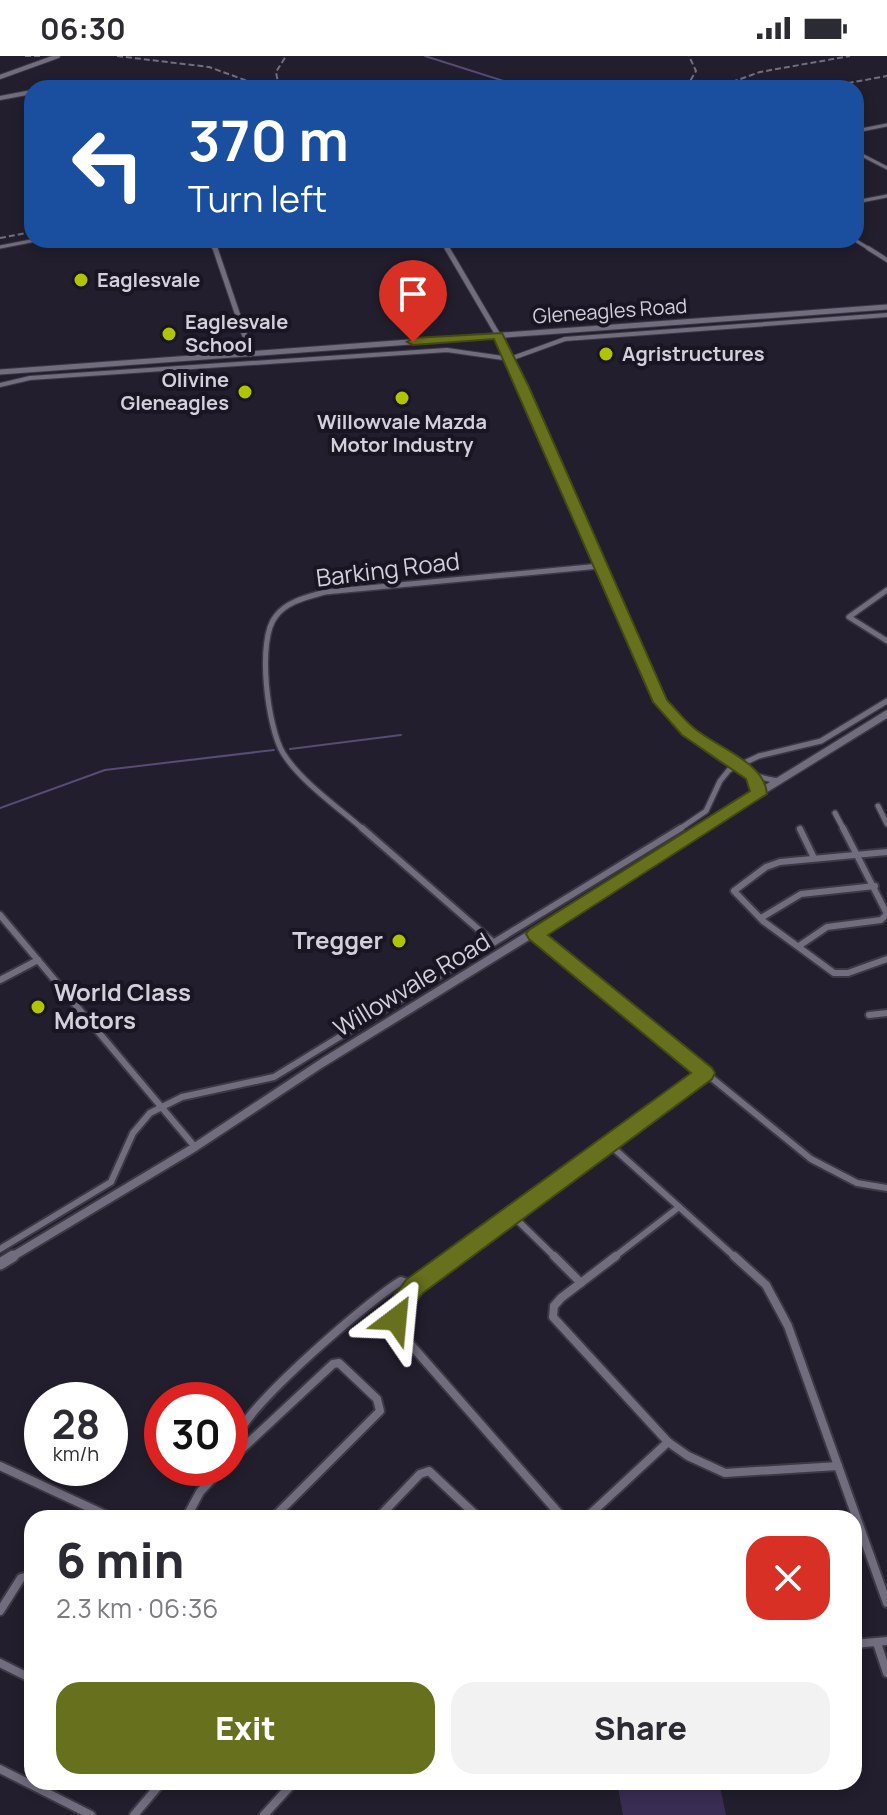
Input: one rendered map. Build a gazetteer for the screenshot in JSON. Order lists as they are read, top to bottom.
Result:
{
  "streets": {
    "street": ["Gleneagles Road", "Barking Road", "Willowvale Road"]
  },
  "places": [
    "Eaglesvale",
    "Eaglesvale School",
    "Agristructures",
    "Olivine Gleneagles",
    "Willowvale Mazda Motor Industry",
    "Tregger",
    "World Class Motors"
  ],
  "page": {
    "status": "06:30",
    "turn": ["370 m", "Turn left"],
    "speed": "28 km/h",
    "limit": "30",
    "heading": ["6 min", "2.3 km · 06:36"],
    "buttons": ["Exit", "Share"]
  }
}
